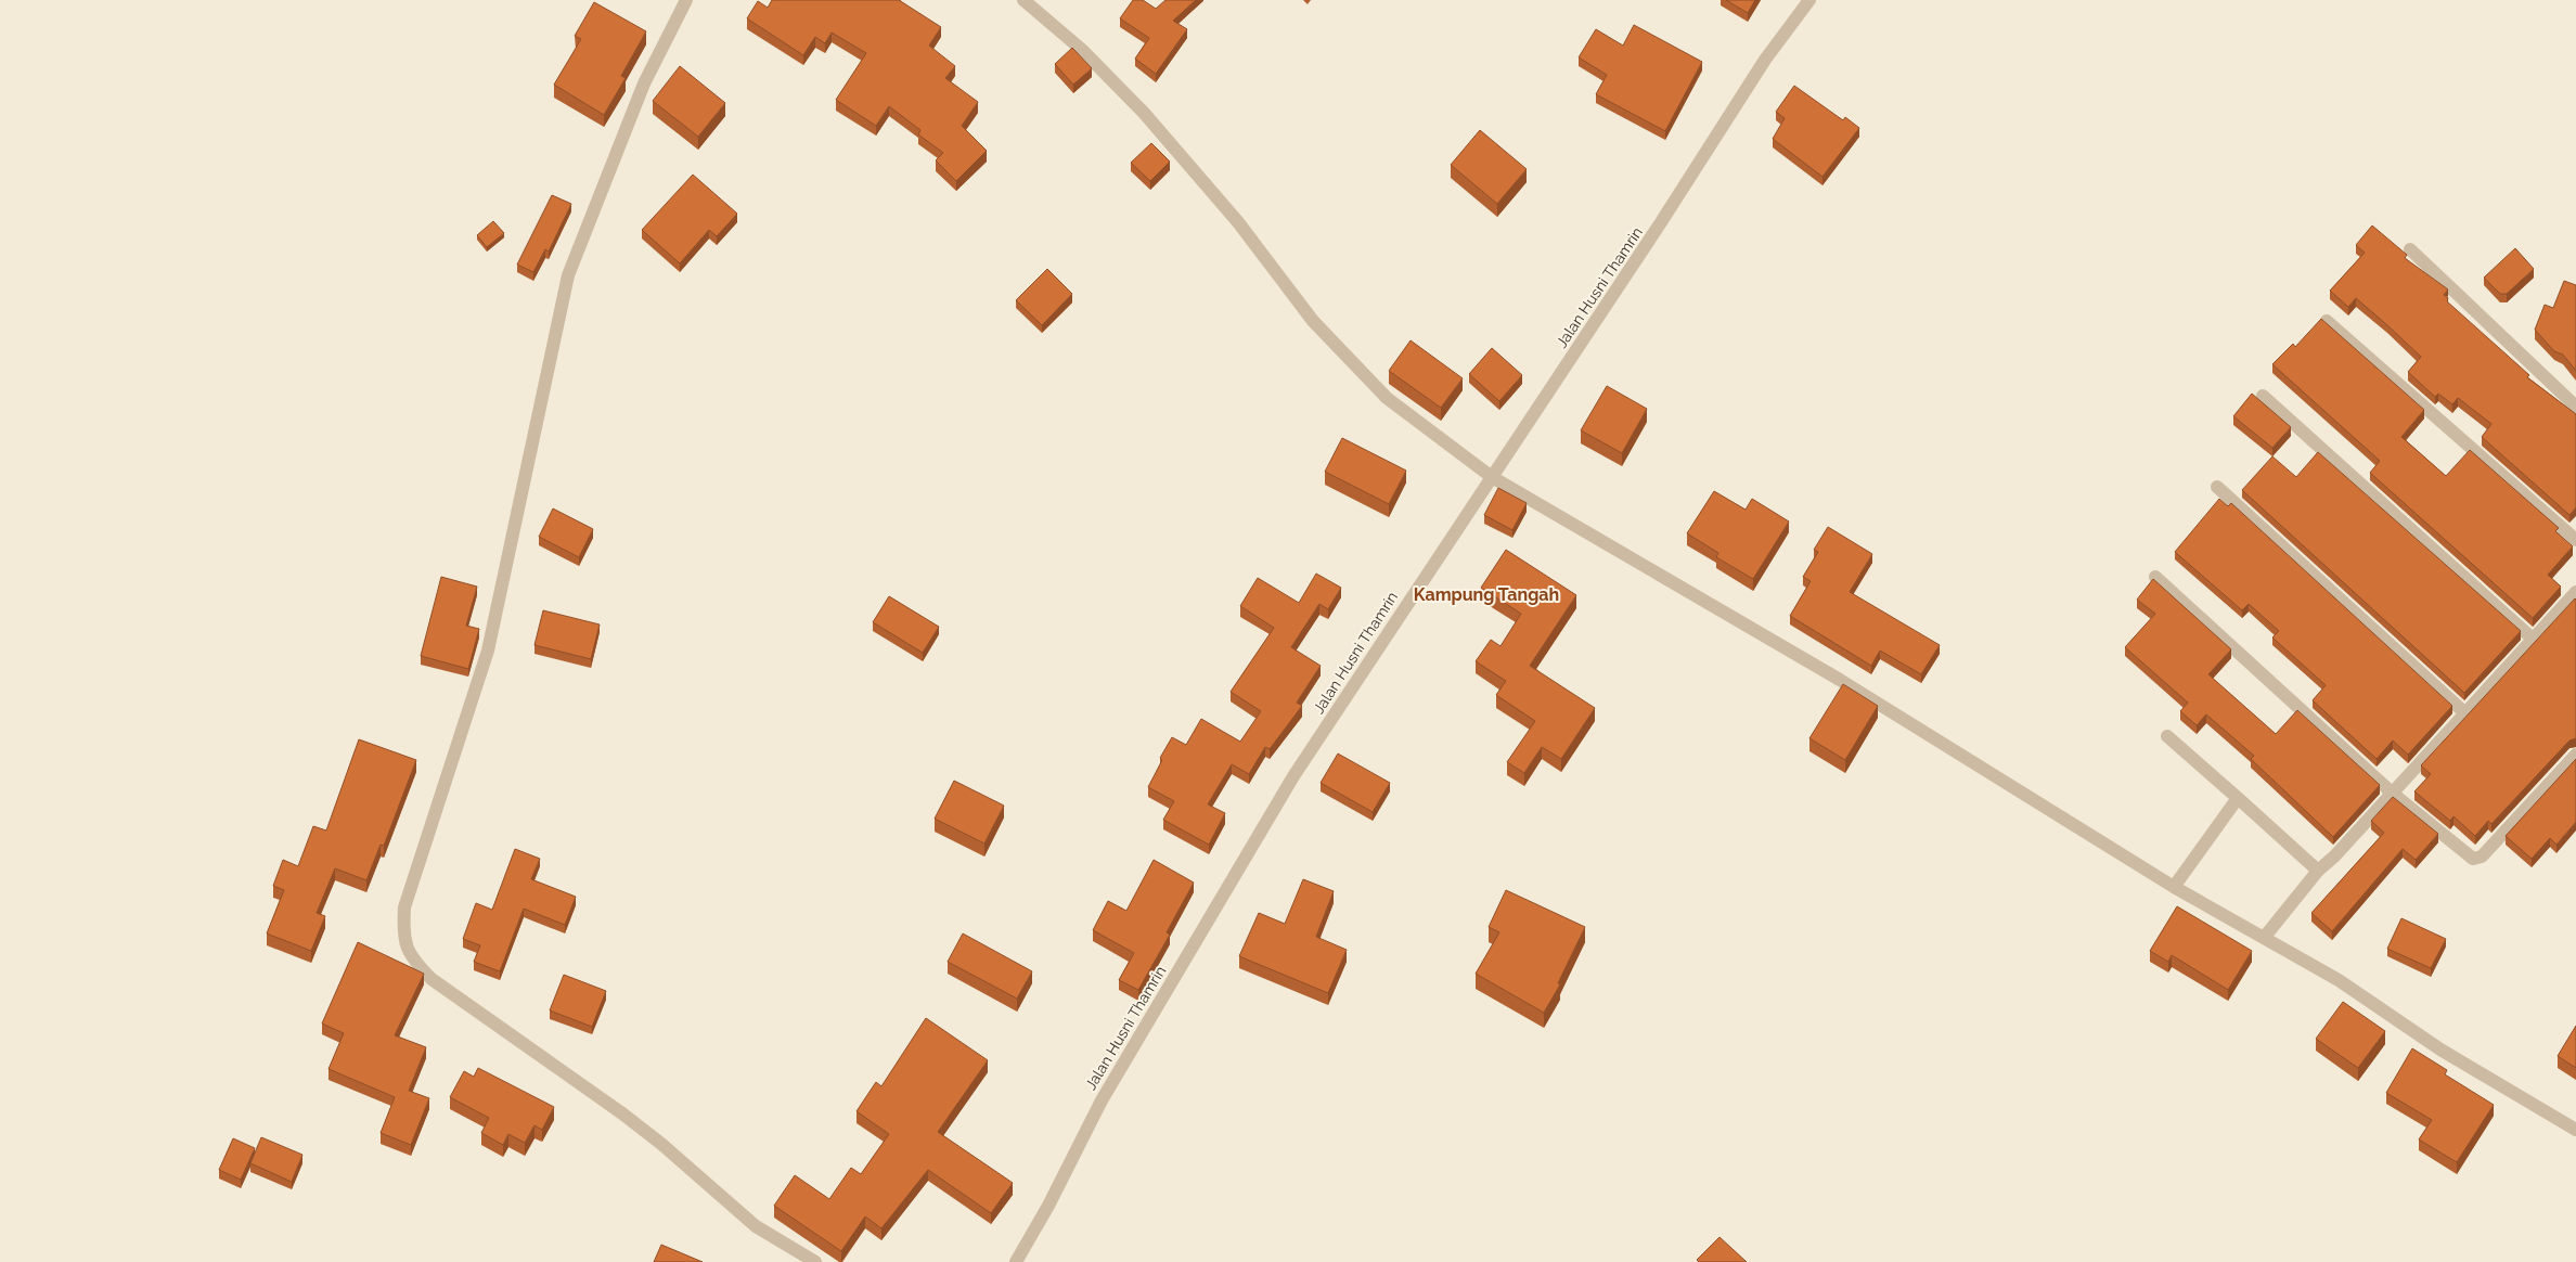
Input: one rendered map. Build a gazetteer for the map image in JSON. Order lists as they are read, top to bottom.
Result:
{
  "streets": {
    "street": ["Jalan Husni Thamrin"]
  },
  "districts": ["Kampung Tangah"]
}
